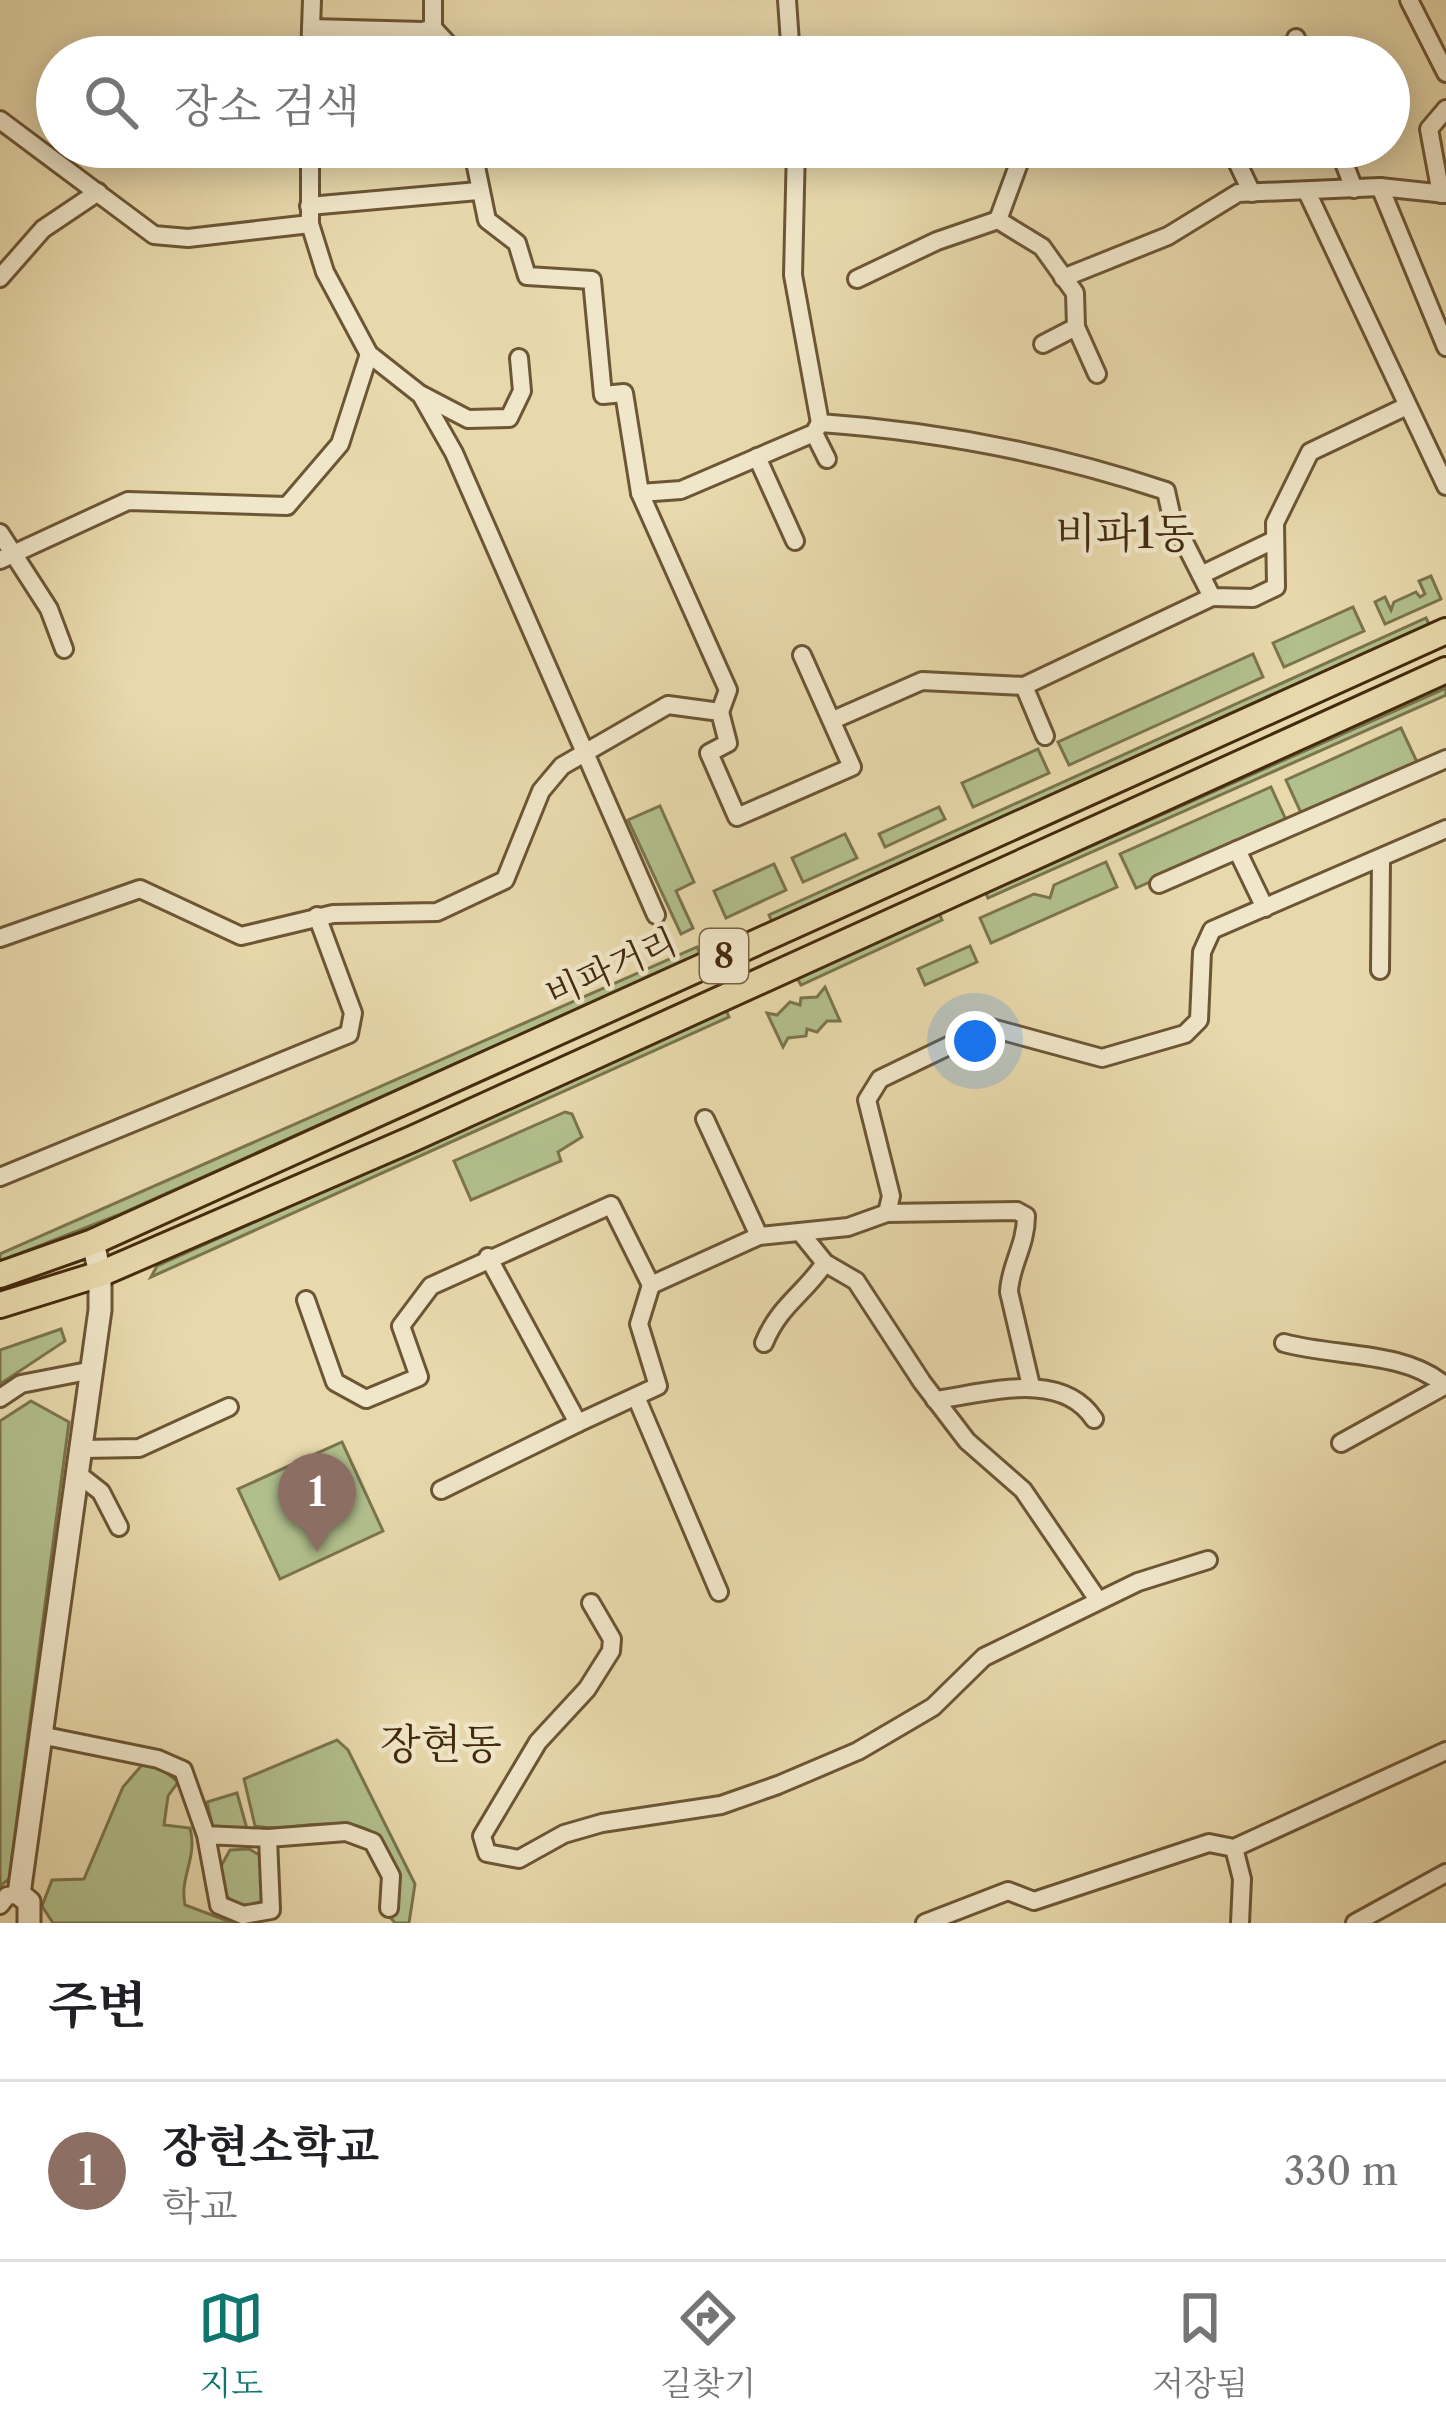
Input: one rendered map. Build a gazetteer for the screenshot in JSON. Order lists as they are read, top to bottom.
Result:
{
  "streets": {
    "main road": ["8", "비파거리"]
  },
  "districts": ["비파1동", "장현동"],
  "page": {
    "search": "장소 검색",
    "pins": "1",
    "heading": "주변",
    "list": [
      {
        "mark": "1",
        "name": "장현소학교",
        "note": "학교",
        "value": "330 m"
      }
    ],
    "nav": ["지도", "길찾기", "저장됨"]
  }
}
